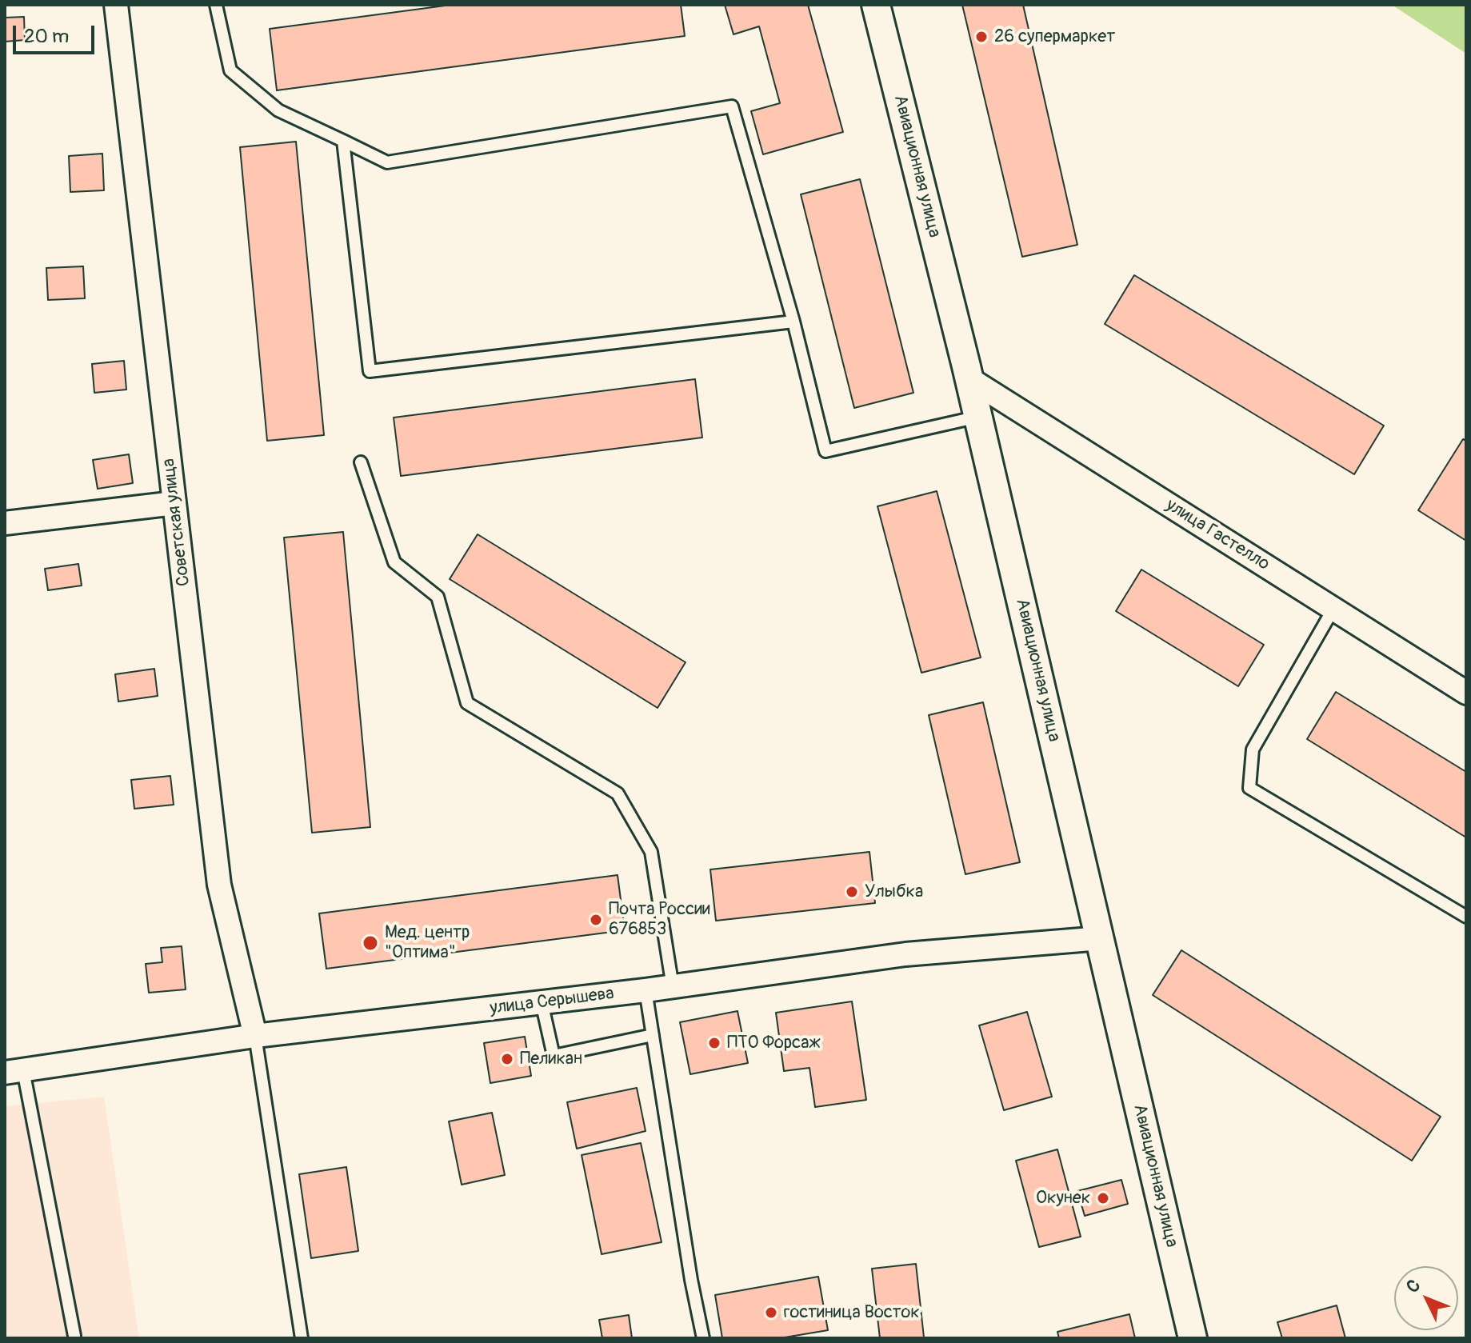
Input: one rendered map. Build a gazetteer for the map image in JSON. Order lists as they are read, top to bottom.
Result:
{
  "streets": {
    "street": [
      "Авиационная улица",
      "Советская улица",
      "улица Гастелло",
      "улица Серышева"
    ]
  },
  "crossings": [
    ["Авиационная улица", "улица Гастелло"],
    ["Авиационная улица", "улица Серышева"],
    ["Советская улица", "улица Серышева"]
  ],
  "places": [
    "26 супермаркет",
    "Улыбка",
    "Почта России 676853",
    "Мед. центр \"Оптима\"",
    "ПТО Форсаж",
    "Пеликан",
    "Окунек",
    "гостиница Восток"
  ],
  "scale_bar": "20 m",
  "north": "top left"
}
